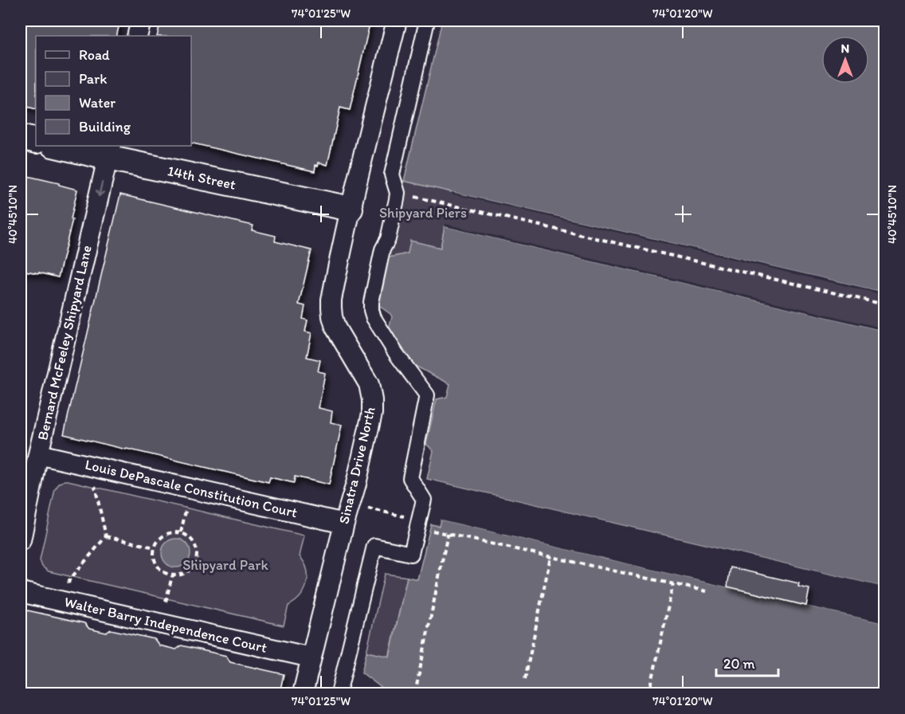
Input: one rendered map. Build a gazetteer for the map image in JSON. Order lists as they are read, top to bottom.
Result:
{
  "streets": {
    "street": [
      "14th Street",
      "Bernard McFeeley Shipyard Lane",
      "Sinatra Drive North",
      "Louis DePascale Constitution Court",
      "Walter Barry Independence Court"
    ]
  },
  "crossings": [
    ["14th Street", "Bernard McFeeley Shipyard Lane"],
    ["14th Street", "Sinatra Drive North"],
    ["Bernard McFeeley Shipyard Lane", "Louis DePascale Constitution Court"],
    ["Sinatra Drive North", "Louis DePascale Constitution Court"],
    ["Sinatra Drive North", "Walter Barry Independence Court"]
  ],
  "one_way": ["Bernard McFeeley Shipyard Lane"],
  "parks": ["Shipyard Piers", "Shipyard Park"],
  "legend": [
    "Road",
    "Park",
    "Water",
    "Building"
  ],
  "scale_bar": "20 m",
  "north": "top",
  "coordinates": ["74°01'25\"W", "74°01'20\"W", "40°45'10\"N"]
}
